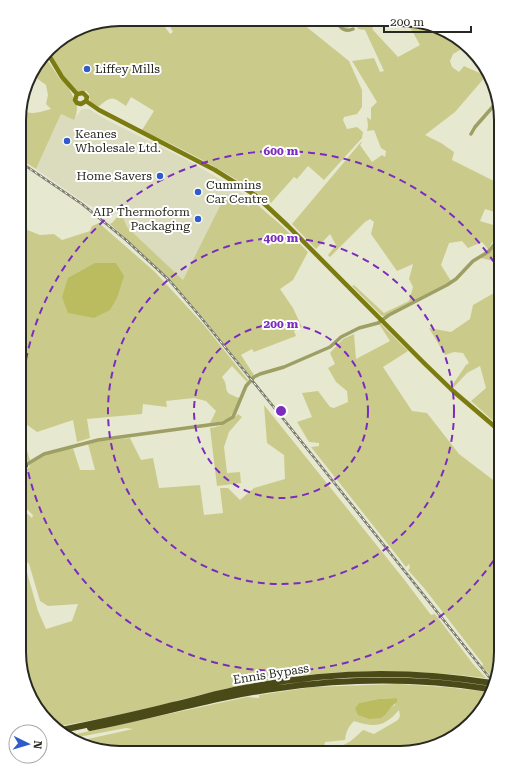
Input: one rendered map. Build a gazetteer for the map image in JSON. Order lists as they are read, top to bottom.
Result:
{
  "streets": {
    "highway": ["Ennis Bypass"]
  },
  "places": [
    "Liffey Mills",
    "Keanes Wholesale Ltd.",
    "Home Savers",
    "Cummins Car Centre",
    "AIP Thermoform Packaging"
  ],
  "scale_bar": "200 m",
  "north": "right",
  "rings": ["600 m", "400 m", "200 m"]
}
